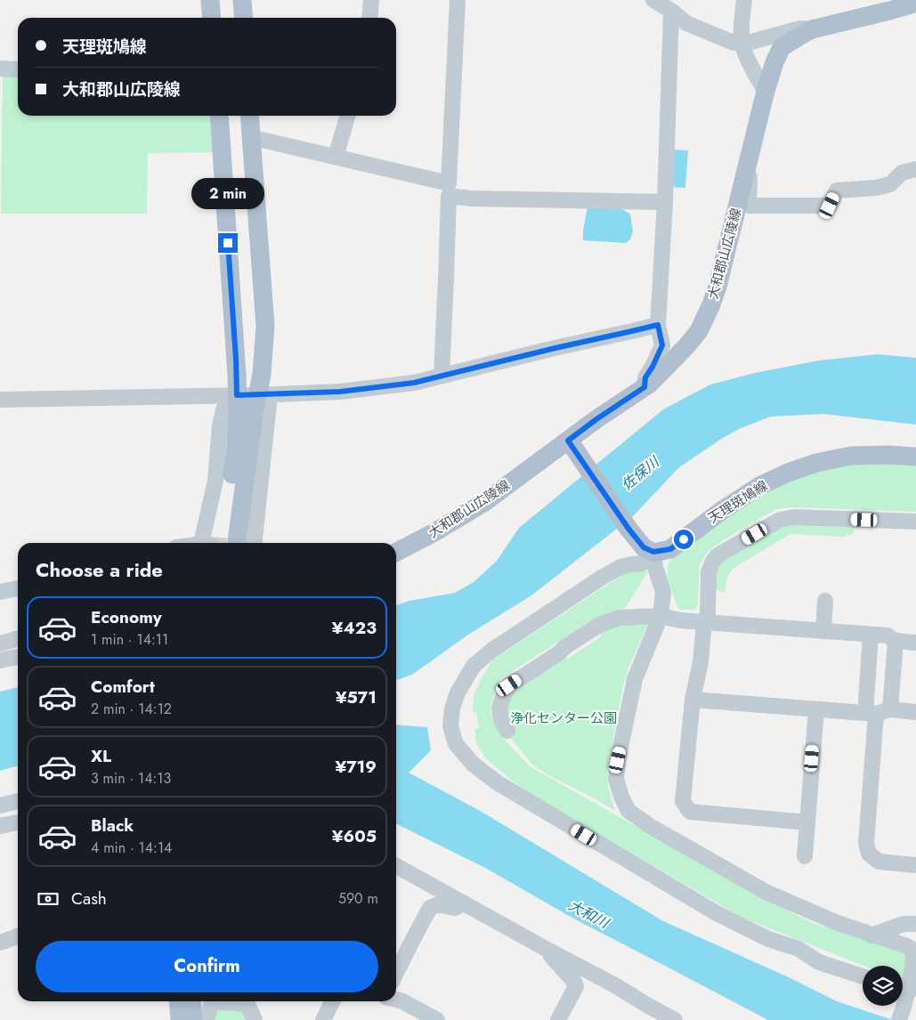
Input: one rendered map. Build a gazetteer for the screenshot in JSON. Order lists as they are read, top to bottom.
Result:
{
  "streets": {
    "main road": ["大和郡山広陵線", "天理斑鳩線"]
  },
  "water": ["佐保川", "大和川"],
  "parks": ["浄化センター公園"],
  "page": {
    "banner": ["天理斑鳩線", "大和郡山広陵線"],
    "bubble": "2 min",
    "heading": "Choose a ride",
    "list": [
      {
        "name": "Economy",
        "note": "1 min · 14:11",
        "value": "¥423"
      },
      {
        "name": "Comfort",
        "note": "2 min · 14:12",
        "value": "¥571"
      },
      {
        "name": "XL",
        "note": "3 min · 14:13",
        "value": "¥719"
      },
      {
        "name": "Black",
        "note": "4 min · 14:14",
        "value": "¥605"
      }
    ],
    "pay": ["Cash", "590 m"],
    "buttons": "Confirm"
  }
}
